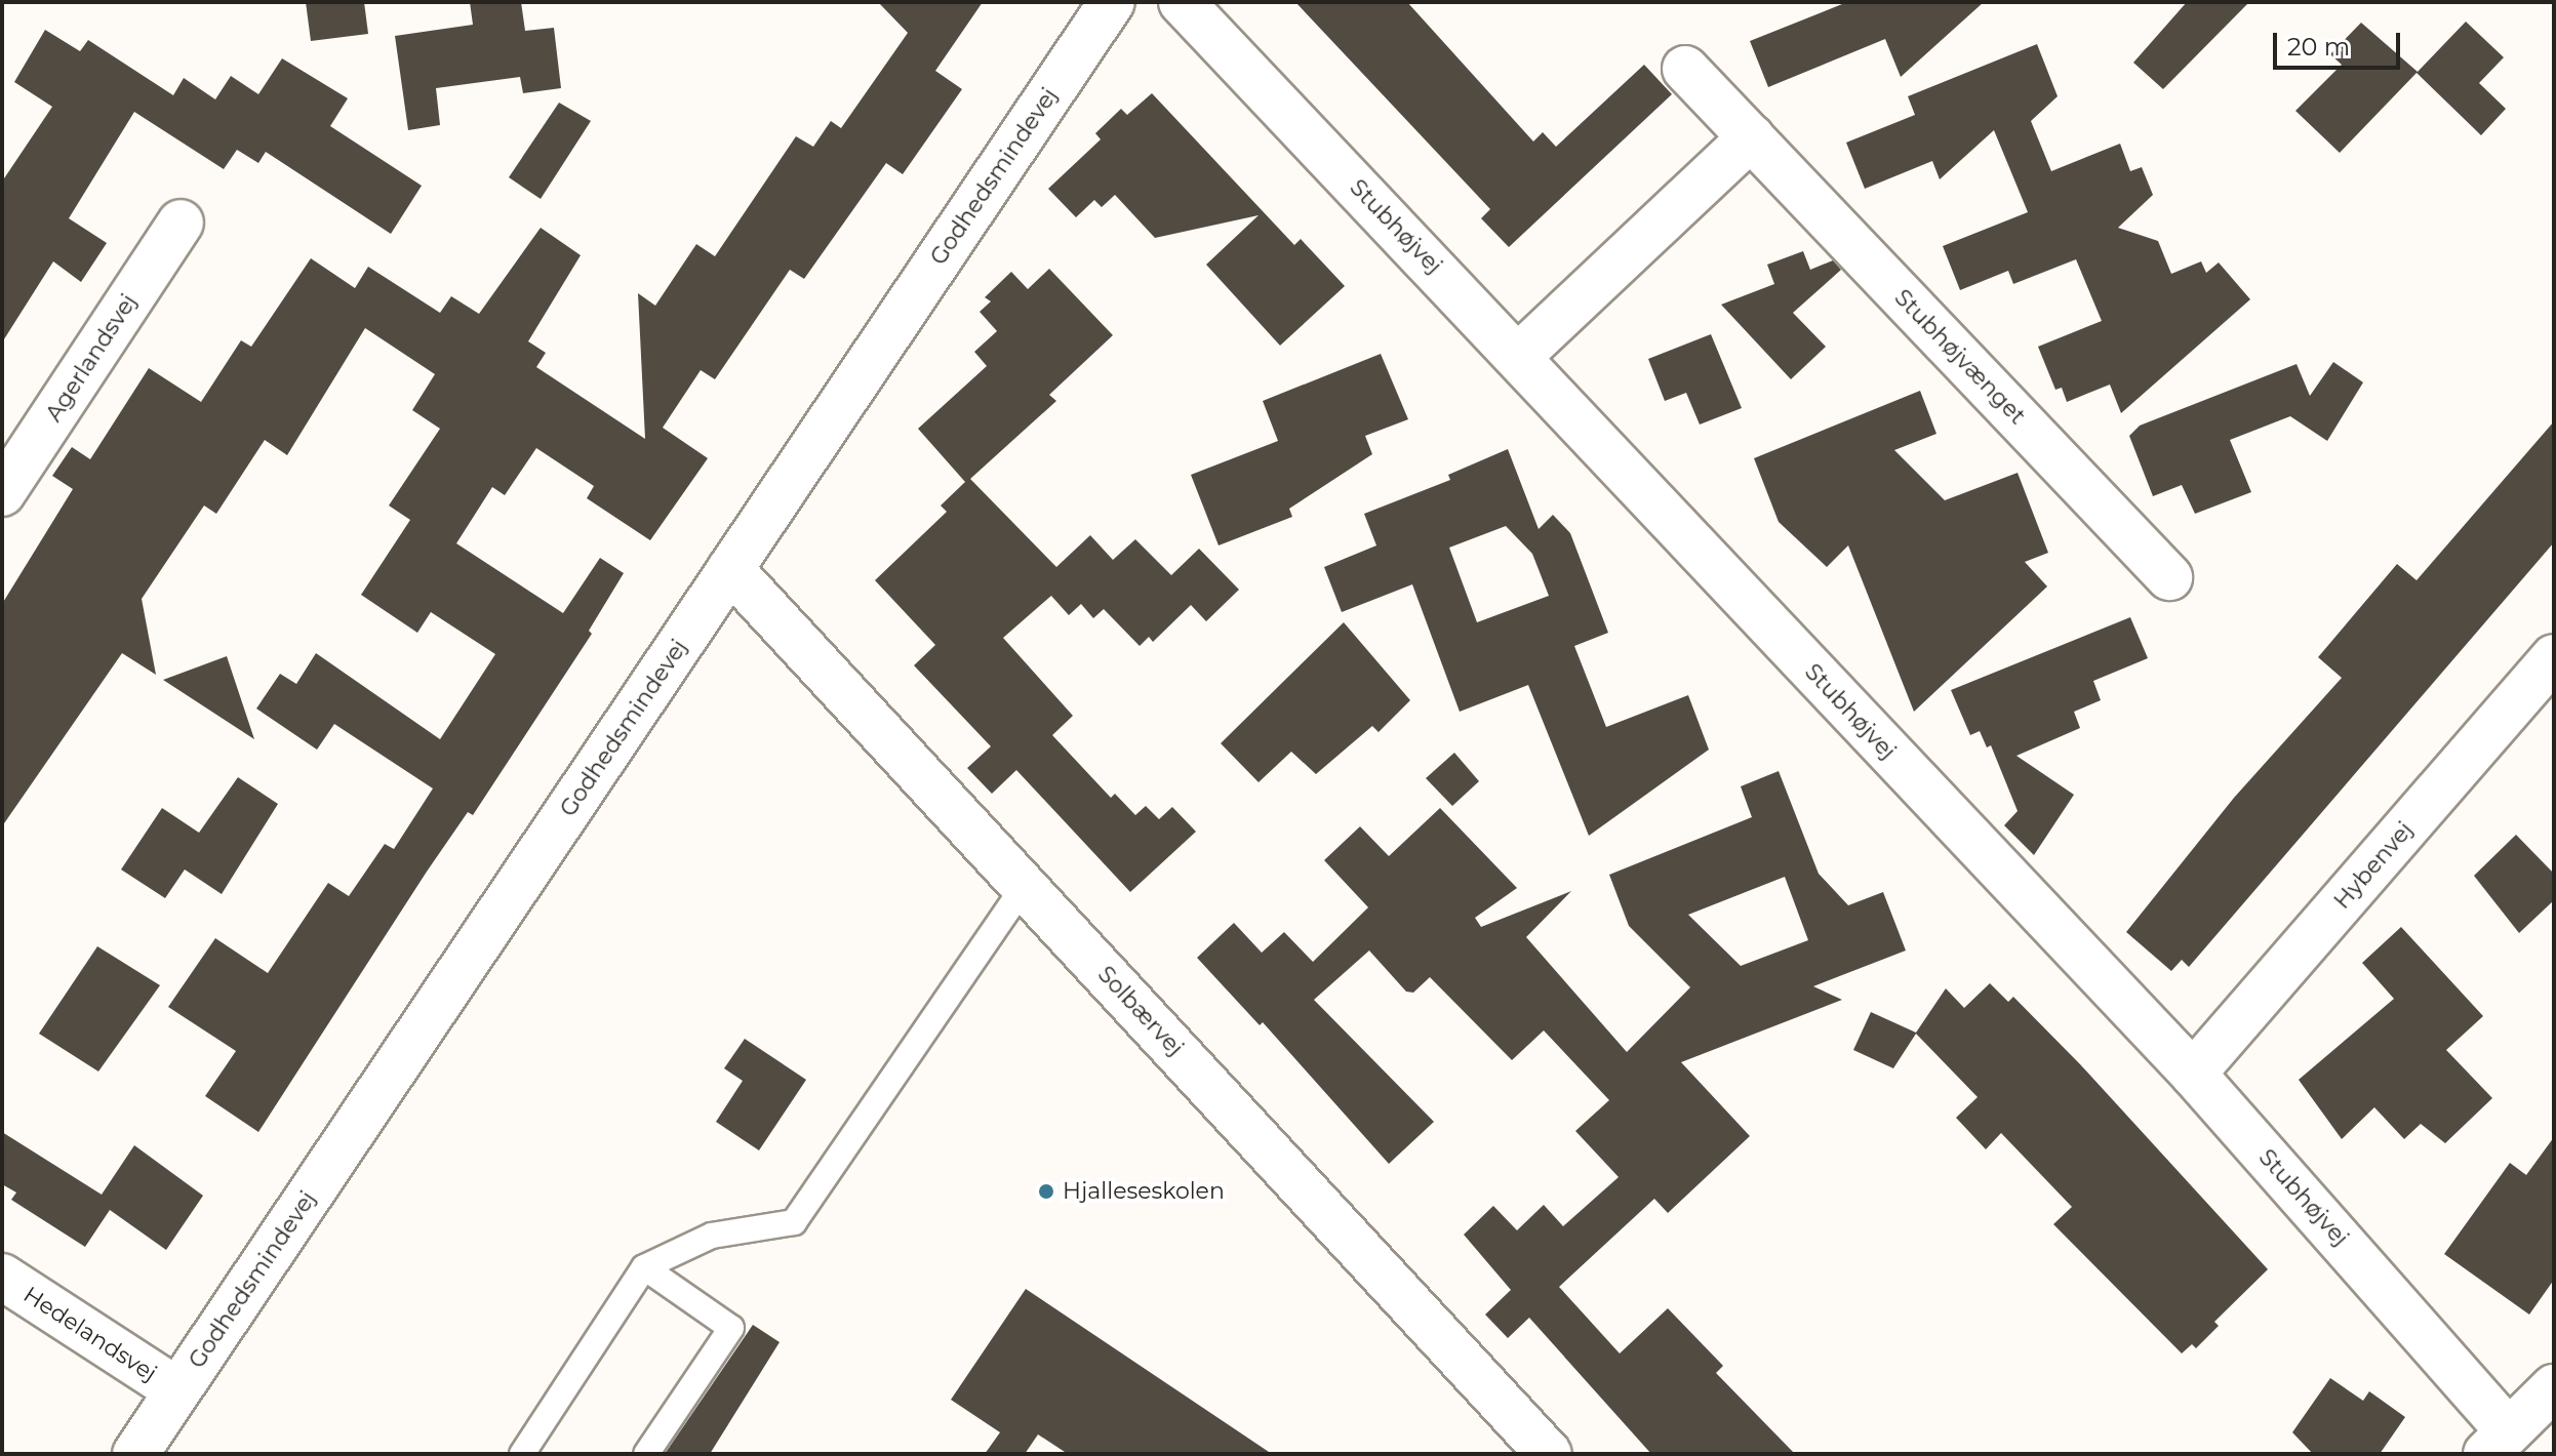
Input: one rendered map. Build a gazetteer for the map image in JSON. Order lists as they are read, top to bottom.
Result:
{
  "streets": {
    "street": [
      "Godhedsmindevej",
      "Stubhøjvej",
      "Stubhøjvænget",
      "Agerlandsvej",
      "Hybenvej",
      "Solbærvej",
      "Hedelandsvej"
    ]
  },
  "crossings": [
    ["Godhedsmindevej", "Solbærvej"],
    ["Godhedsmindevej", "Hedelandsvej"],
    ["Stubhøjvej", "Hybenvej"]
  ],
  "places": ["Hjalleseskolen"],
  "scale_bar": "20 m"
}
